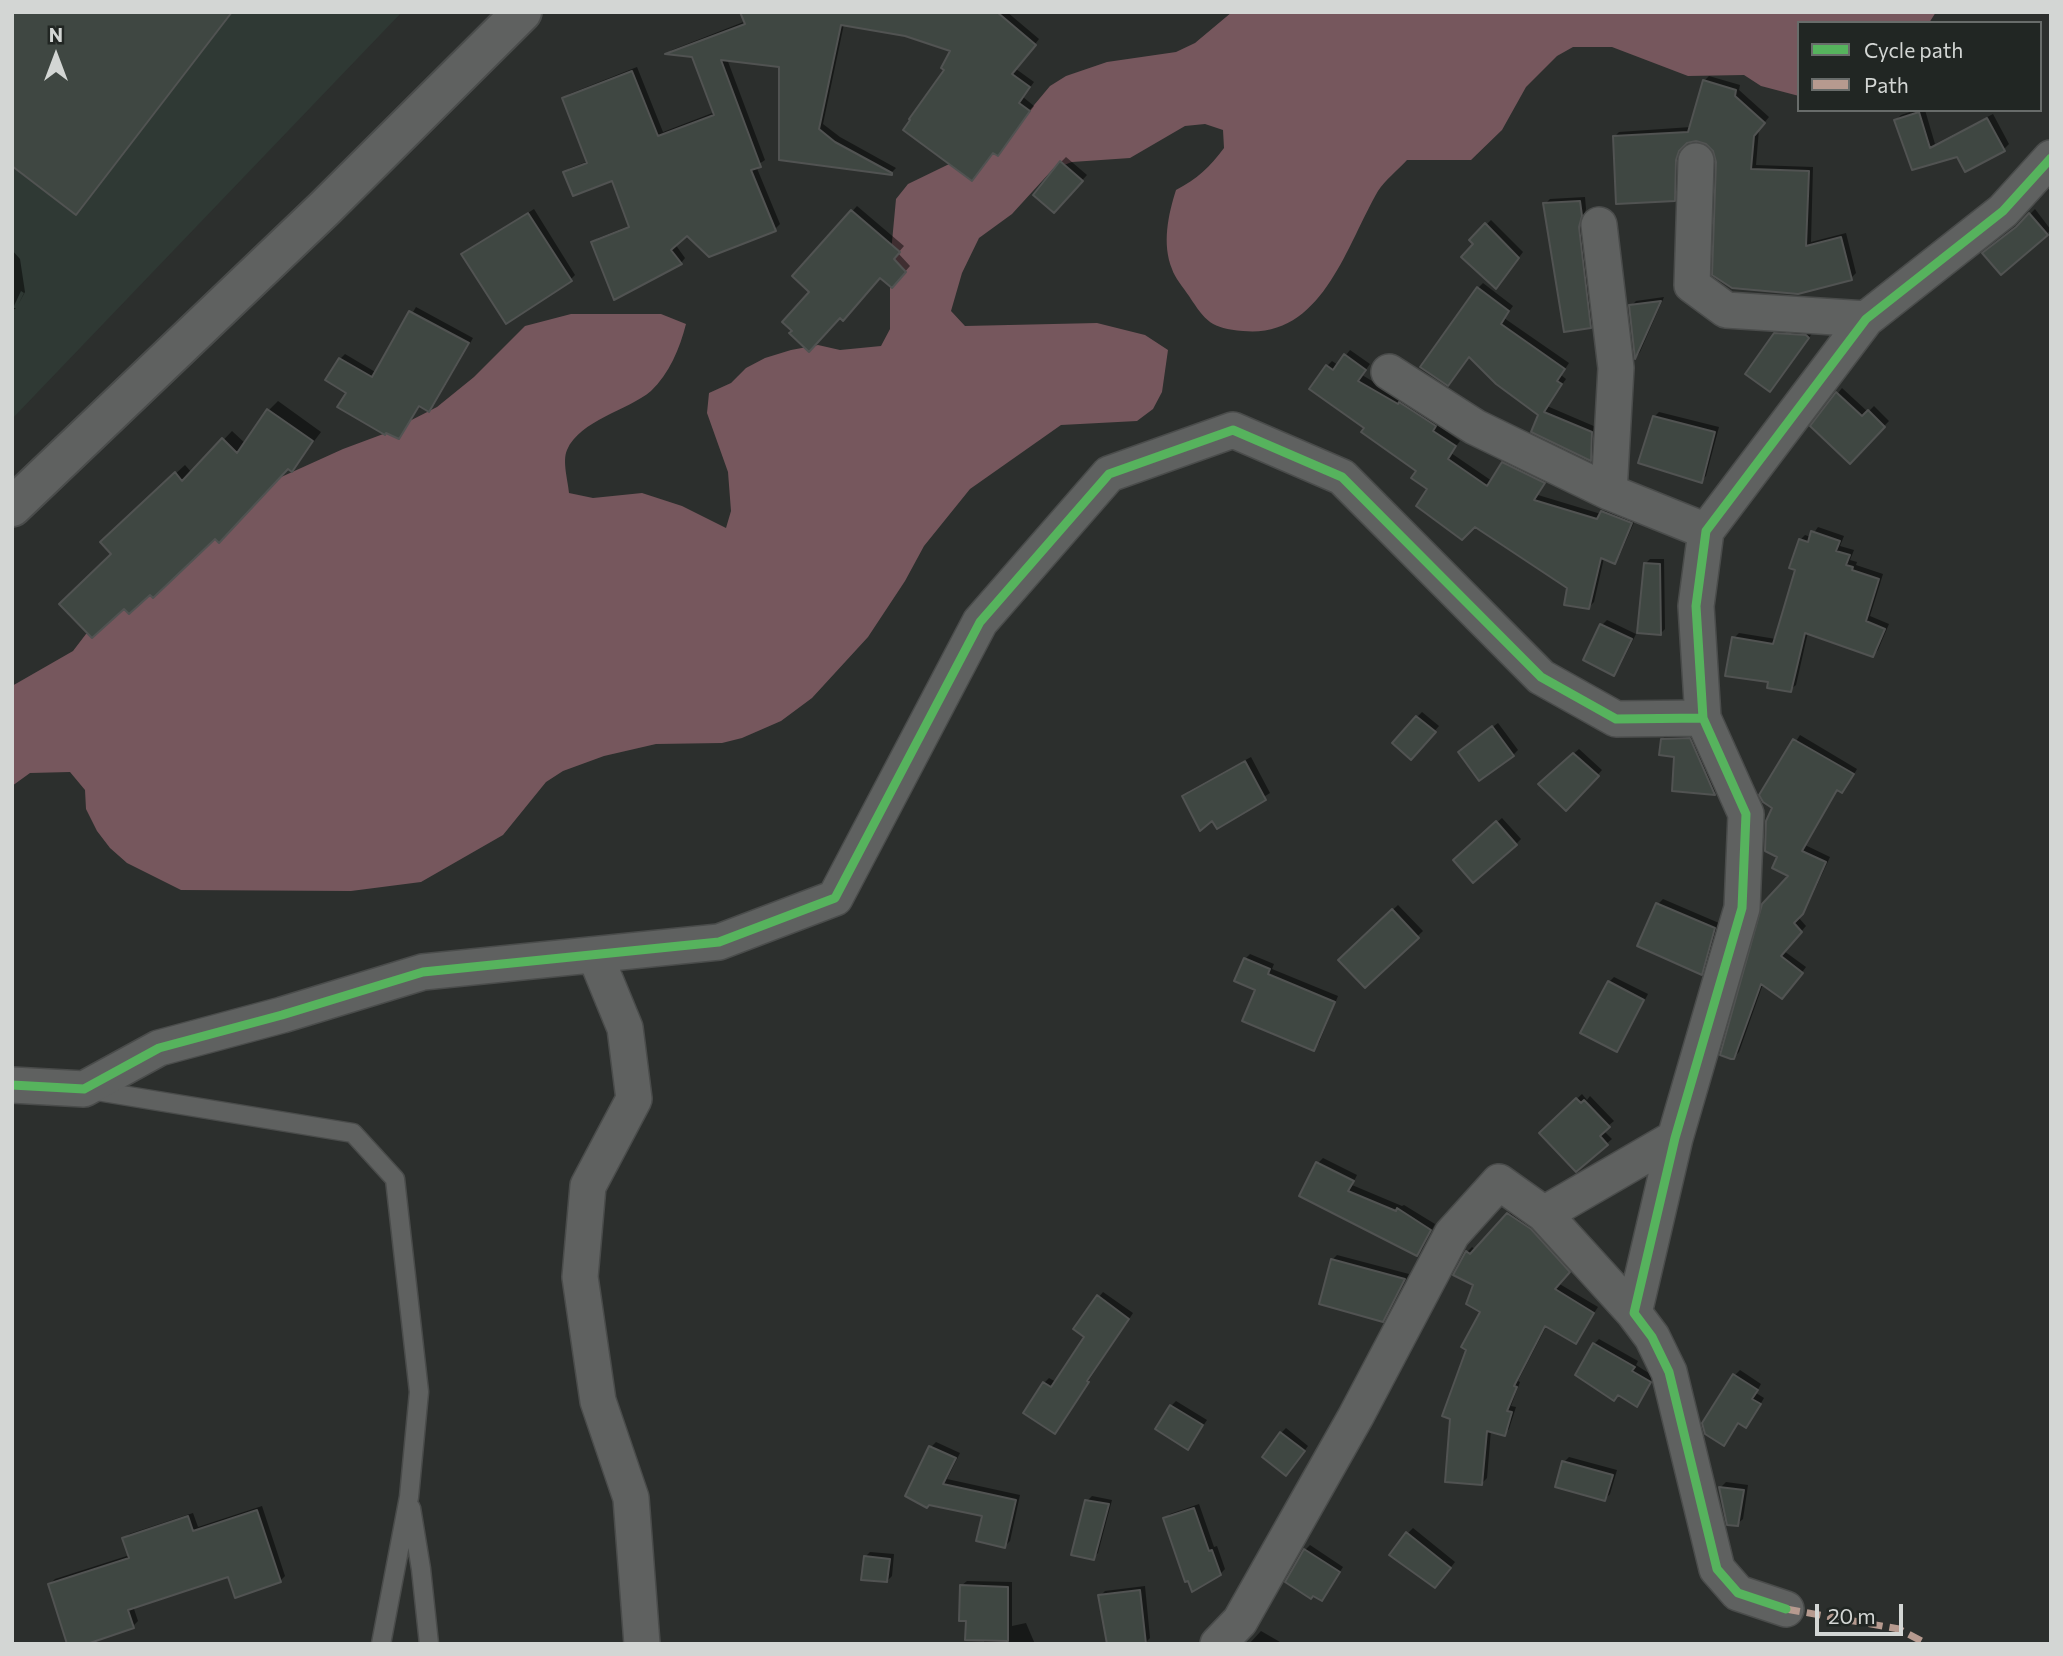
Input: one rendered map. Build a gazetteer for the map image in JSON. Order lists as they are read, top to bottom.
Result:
{
  "legend": ["Cycle path", "Path"],
  "scale_bar": "20 m",
  "north": "top"
}
